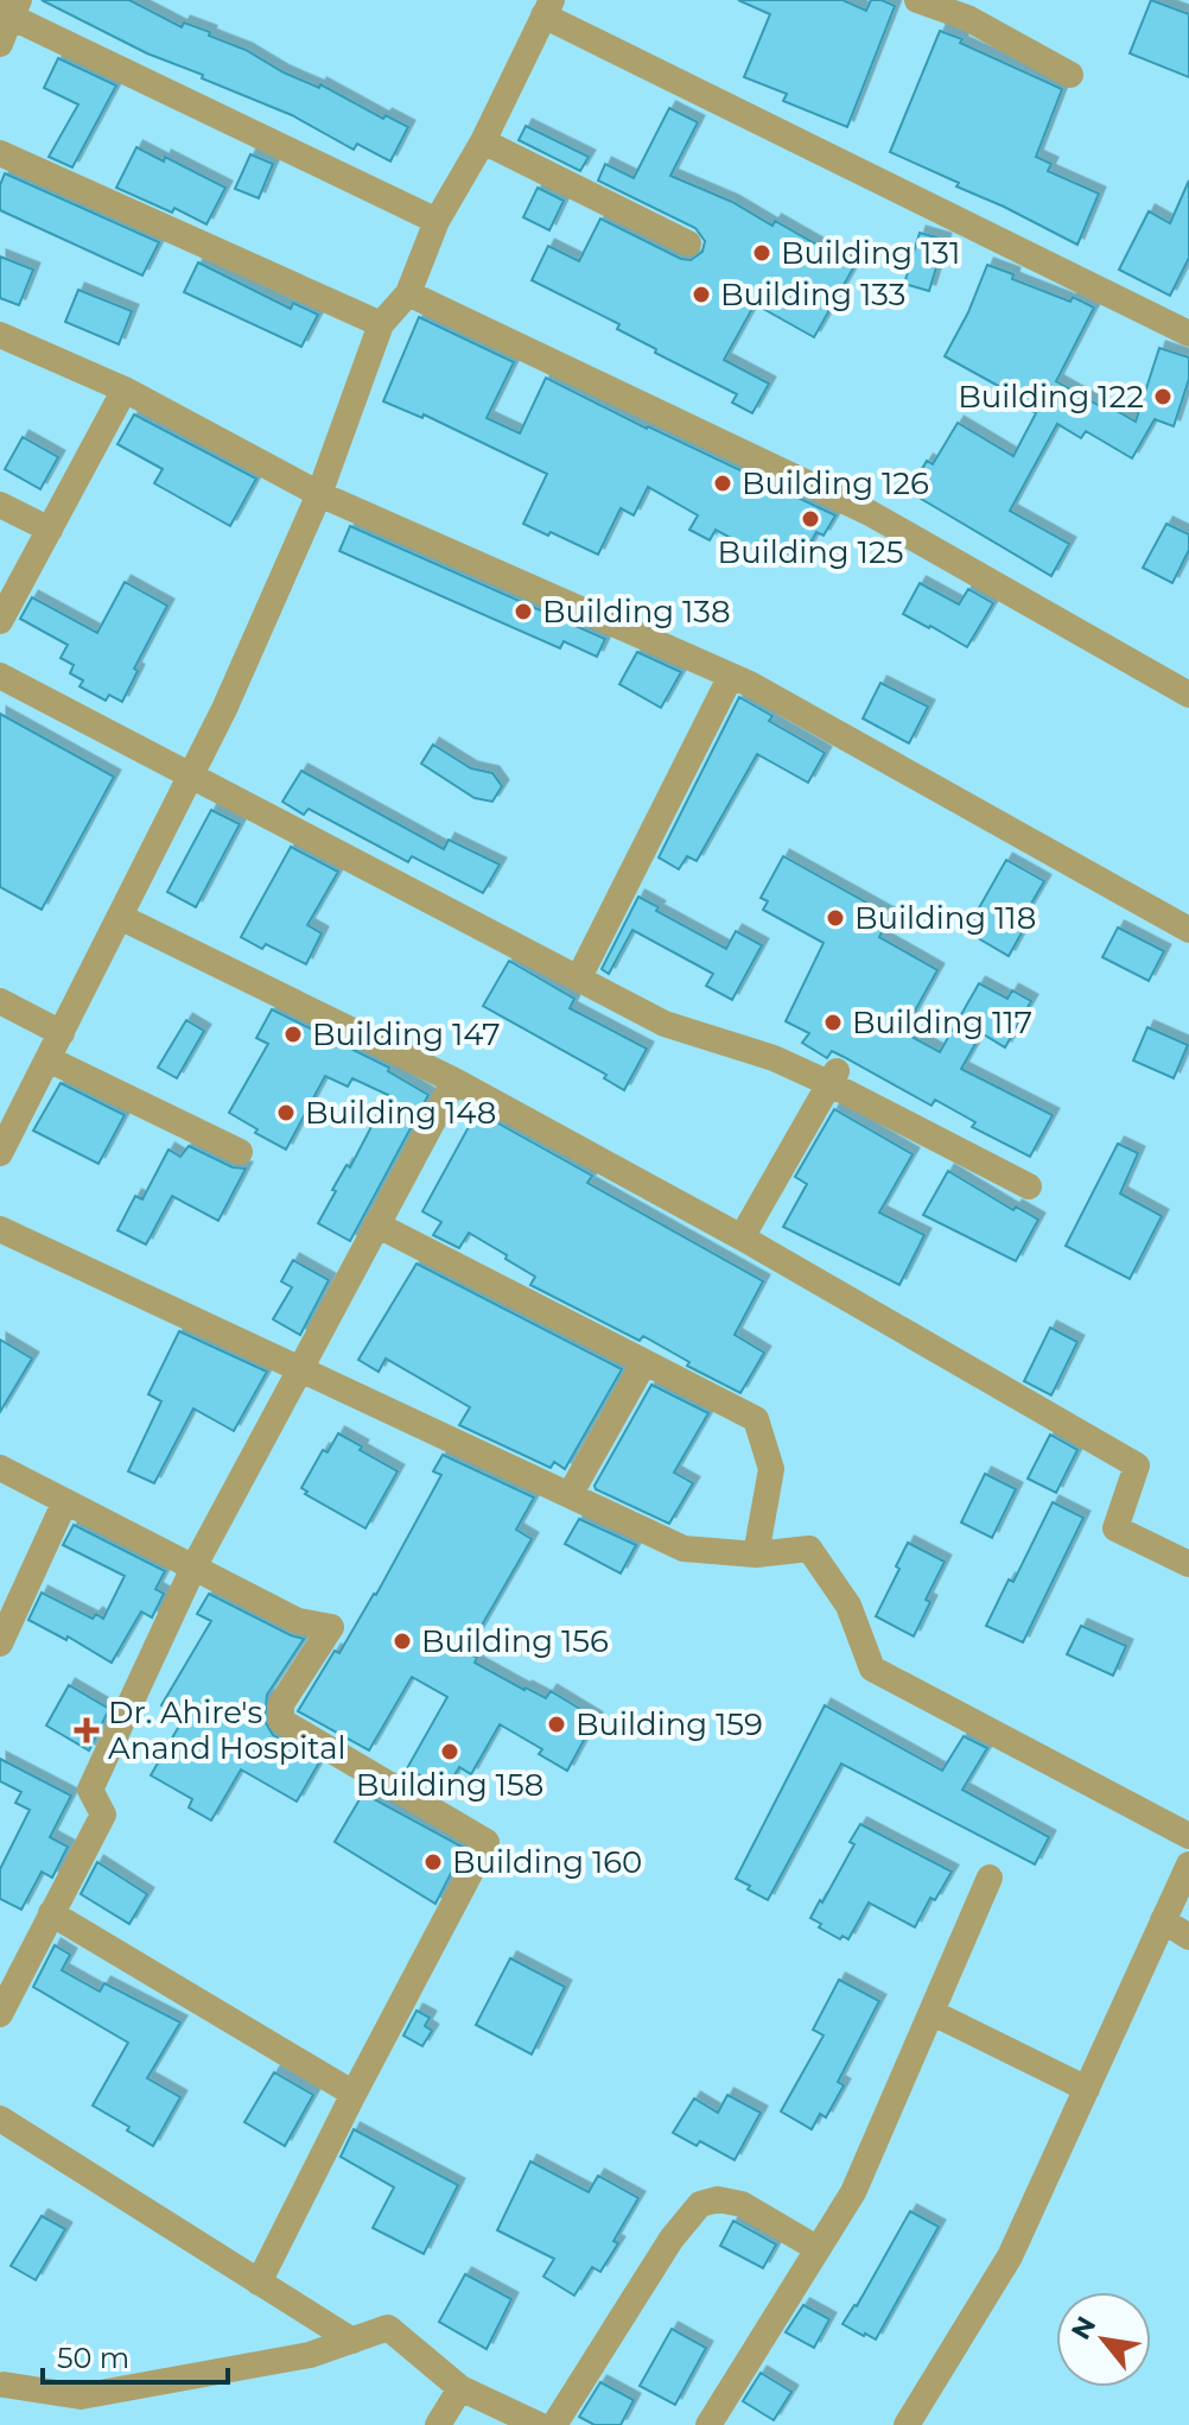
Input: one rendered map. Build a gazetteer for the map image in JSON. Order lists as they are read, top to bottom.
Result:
{
  "places": {
    "other": [
      "Building 131",
      "Building 133",
      "Building 122",
      "Building 126",
      "Building 125",
      "Building 138",
      "Building 118",
      "Building 117",
      "Building 147",
      "Building 148",
      "Building 156",
      "Building 159",
      "Building 158",
      "Building 160"
    ],
    "health": ["Dr. Ahire's Anand Hospital"]
  },
  "scale_bar": "50 m",
  "north": "top left"
}
